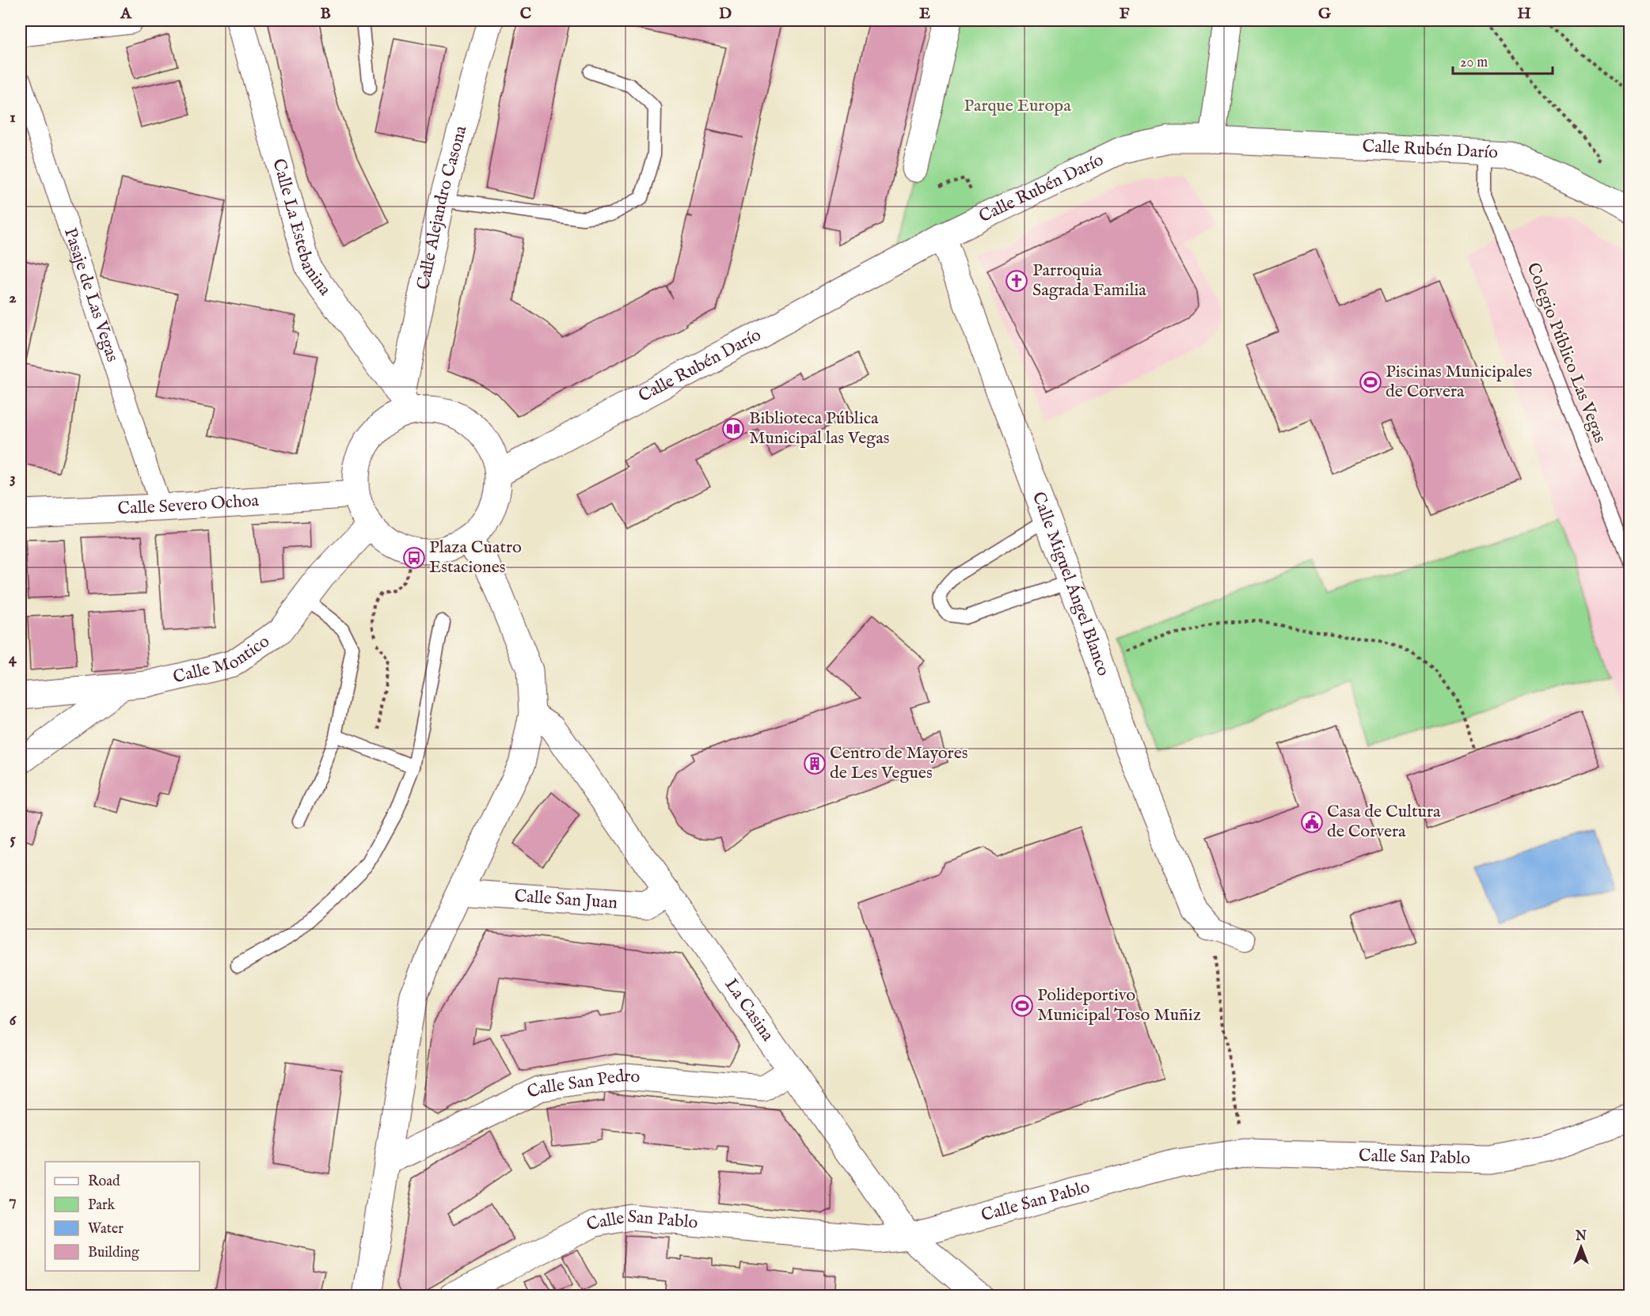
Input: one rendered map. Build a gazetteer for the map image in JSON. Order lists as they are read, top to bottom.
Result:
{
  "streets": {
    "street": [
      "Calle Rubén Darío",
      "Calle Alejandro Casona",
      "Calle La Estebanina",
      "Pasaje de Las Vegas",
      "Calle Severo Ochoa",
      "Calle Miguel Ángel Blanco",
      "Calle Montico",
      "Calle San Juan",
      "La Casina",
      "Calle San Pedro",
      "Calle San Pablo"
    ],
    "lane": ["Colegio Público Las Vegas"]
  },
  "crossings": [
    ["Calle Rubén Darío", "Calle Alejandro Casona"],
    ["Calle Rubén Darío", "Calle La Estebanina"],
    ["Calle Rubén Darío", "Colegio Público Las Vegas"],
    ["Calle Rubén Darío", "Calle Severo Ochoa"],
    ["Calle Rubén Darío", "Calle Miguel Ángel Blanco"],
    ["Calle Rubén Darío", "Calle Montico"],
    ["Calle Alejandro Casona", "Calle La Estebanina"],
    ["Calle Alejandro Casona", "Calle Severo Ochoa"],
    ["Calle Alejandro Casona", "Calle Montico"],
    ["Calle La Estebanina", "Calle Severo Ochoa"],
    ["Calle La Estebanina", "Calle Montico"],
    ["Pasaje de Las Vegas", "Calle Severo Ochoa"],
    ["Calle Severo Ochoa", "Calle Montico"],
    ["Calle San Juan", "La Casina"],
    ["La Casina", "Calle San Pedro"],
    ["La Casina", "Calle San Pablo"]
  ],
  "parks": ["Parque Europa"],
  "places": {
    "church": ["Parroquia Sagrada Familia"],
    "sports": ["Piscinas Municipales de Corvera", "Polideportivo Municipal Toso Muñiz"],
    "library": ["Biblioteca Pública Municipal las Vegas"],
    "bus stop": ["Plaza Cuatro Estaciones"],
    "building": ["Centro de Mayores de Les Vegues"],
    "public building": ["Casa de Cultura de Corvera"]
  },
  "legend": [
    "Road",
    "Park",
    "Water",
    "Building"
  ],
  "scale_bar": "20 m",
  "north": "top",
  "grid": {
    "columns": [
      "A",
      "B",
      "C",
      "D",
      "E",
      "F",
      "G",
      "H"
    ],
    "rows": [
      "1",
      "2",
      "3",
      "4",
      "5",
      "6",
      "7"
    ]
  }
}
